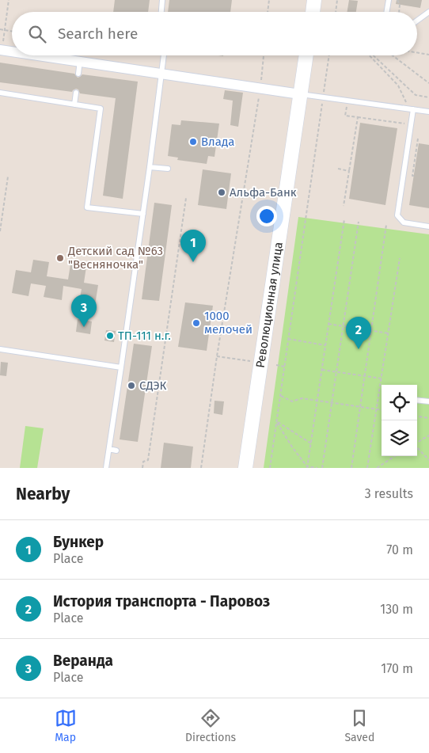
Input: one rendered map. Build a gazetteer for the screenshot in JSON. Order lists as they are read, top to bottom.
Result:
{
  "streets": {
    "main road": ["Революционная улица"]
  },
  "places": [
    "Влада",
    "Альфа-Банк",
    "Детский сад №63 \"Весняночка\"",
    "1000 мелочей",
    "ТП-111 н.г.",
    "СДЭК"
  ],
  "page": {
    "search": "Search here",
    "pins": ["1", "3", "2"],
    "heading": ["Nearby", "3 results"],
    "list": [
      {
        "mark": "1",
        "name": "Бункер",
        "note": "Place",
        "value": "70 m"
      },
      {
        "mark": "2",
        "name": "История транспорта - Паровоз",
        "note": "Place",
        "value": "130 m"
      },
      {
        "mark": "3",
        "name": "Веранда",
        "note": "Place",
        "value": "170 m"
      }
    ],
    "nav": ["Map", "Directions", "Saved"]
  }
}
